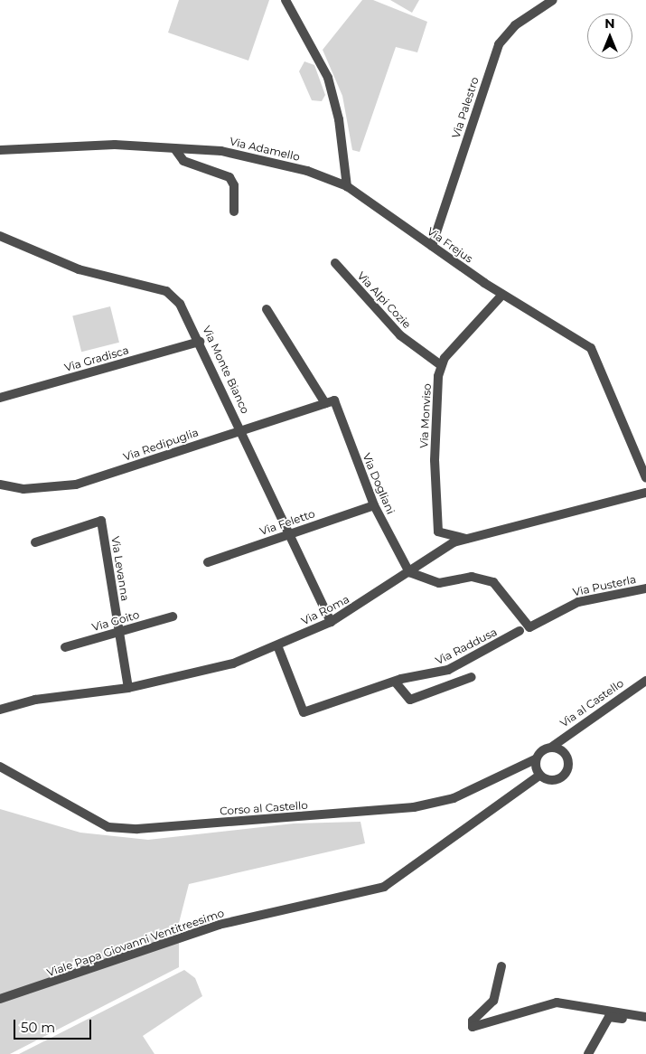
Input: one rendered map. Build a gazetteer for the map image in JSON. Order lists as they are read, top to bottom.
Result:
{
  "streets": {
    "street": [
      "Via Palestro",
      "Via Adamello",
      "Via Frejus",
      "Via Alpi Cozie",
      "Via Gradisca",
      "Via Monte Bianco",
      "Via Monviso",
      "Via Redipuglia",
      "Via Dogliani",
      "Via Feletto",
      "Via Levanna",
      "Via Pusterla",
      "Via Roma",
      "Via Goito",
      "Via Raddusa",
      "Via al Castello",
      "Corso al Castello",
      "Viale Papa Giovanni Ventitreesimo"
    ]
  },
  "crossings": [
    ["Via Palestro", "Via Frejus"],
    ["Via Adamello", "Via Frejus"],
    ["Via Alpi Cozie", "Via Monviso"],
    ["Via Gradisca", "Via Monte Bianco"],
    ["Via Monte Bianco", "Via Redipuglia"],
    ["Via Monte Bianco", "Via Feletto"],
    ["Via Monte Bianco", "Via Roma"],
    ["Via Monviso", "Via Roma"],
    ["Via Redipuglia", "Via Dogliani"],
    ["Via Dogliani", "Via Feletto"],
    ["Via Dogliani", "Via Pusterla"],
    ["Via Dogliani", "Via Roma"],
    ["Via Levanna", "Via Roma"],
    ["Via Levanna", "Via Goito"],
    ["Via Pusterla", "Via Roma"],
    ["Via Roma", "Via Raddusa"],
    ["Via al Castello", "Corso al Castello"],
    ["Via al Castello", "Viale Papa Giovanni Ventitreesimo"],
    ["Corso al Castello", "Viale Papa Giovanni Ventitreesimo"]
  ],
  "scale_bar": "50 m",
  "north": "top"
}
